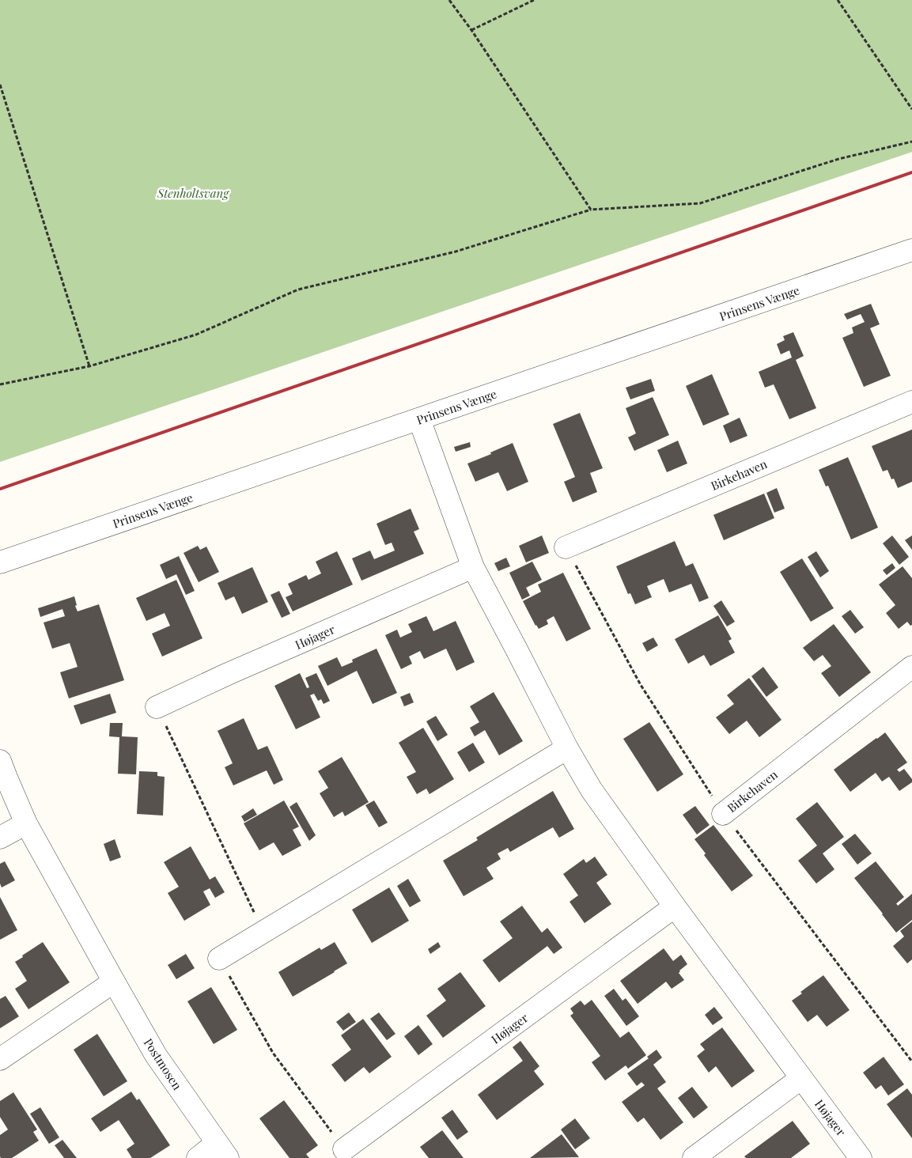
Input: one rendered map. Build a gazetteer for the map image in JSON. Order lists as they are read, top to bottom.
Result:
{
  "streets": {
    "street": [
      "Prinsens Vænge",
      "Birkehaven",
      "Højager",
      "Postmosen"
    ]
  },
  "crossings": [
    ["Prinsens Vænge", "Højager"]
  ],
  "parks": ["Stenholtsvang"]
}
